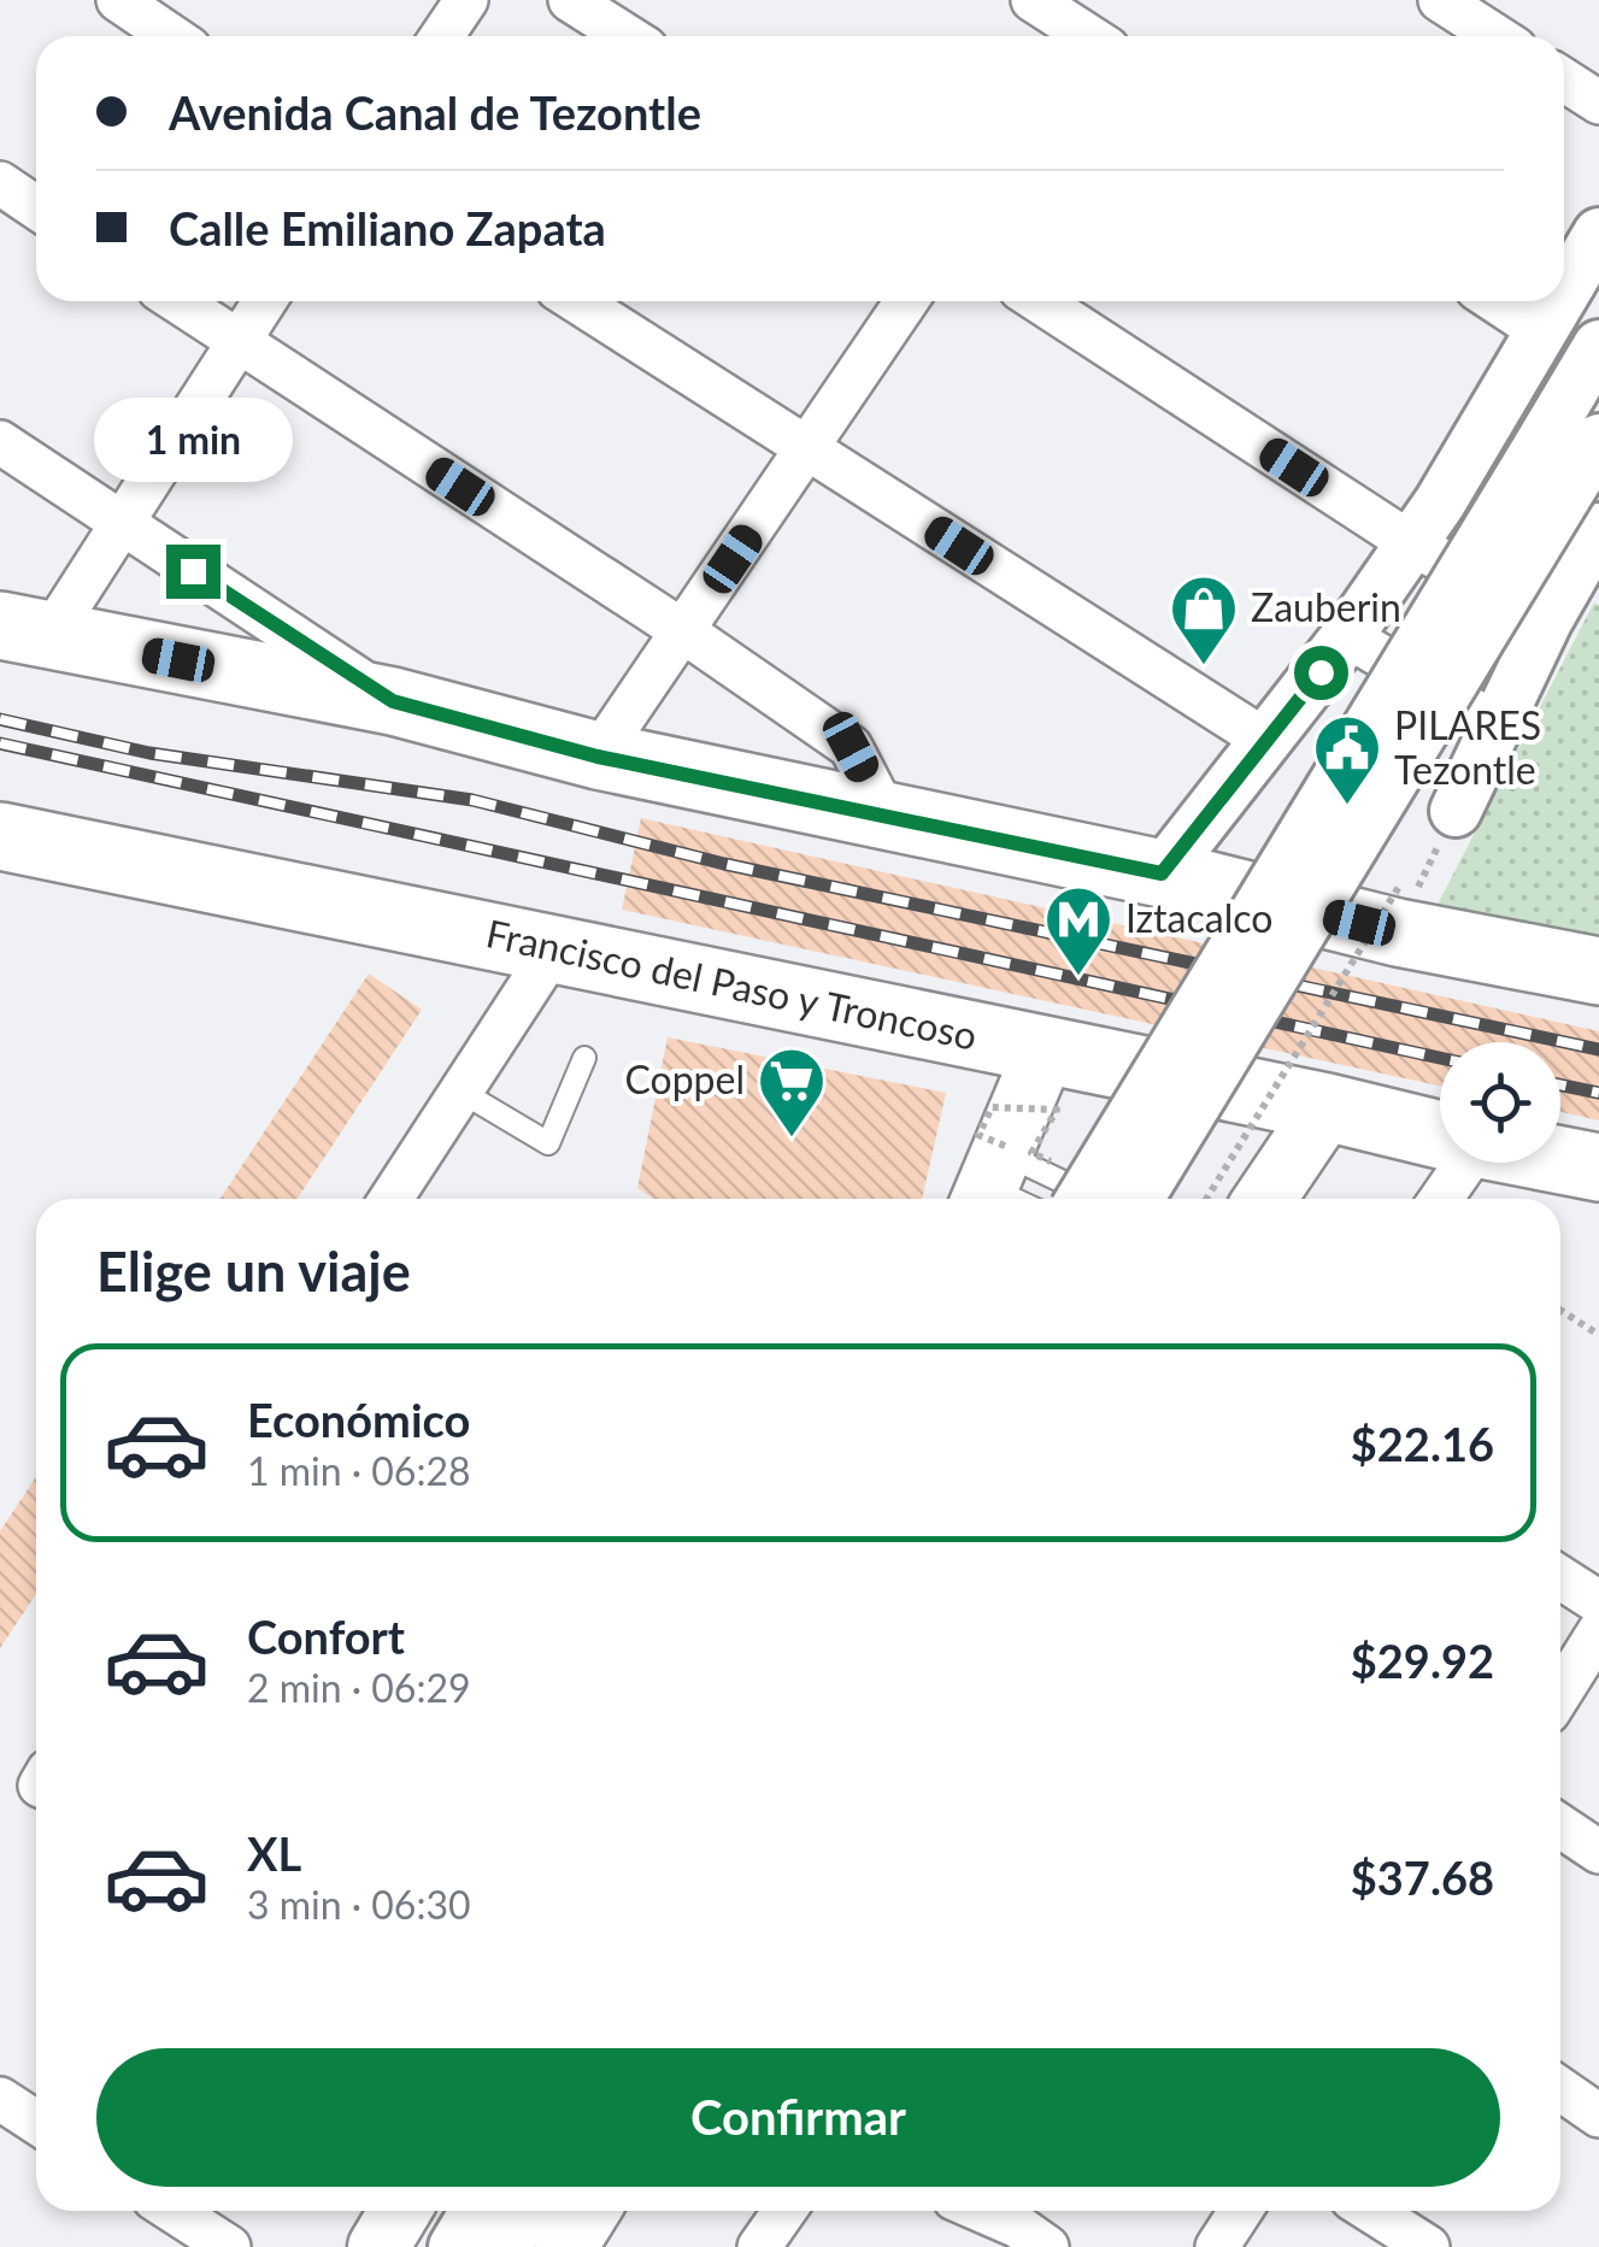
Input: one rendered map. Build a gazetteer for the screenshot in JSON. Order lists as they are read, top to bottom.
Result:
{
  "streets": {
    "main road": ["Francisco del Paso y Troncoso"]
  },
  "places": {
    "shop": ["Zauberin"],
    "public building": ["PILARES Tezontle"],
    "metro station": ["Iztacalco"],
    "supermarket": ["Coppel"]
  },
  "page": {
    "banner": ["Avenida Canal de Tezontle", "Calle Emiliano Zapata"],
    "bubble": "1 min",
    "heading": "Elige un viaje",
    "list": [
      {
        "name": "Económico",
        "note": "1 min · 06:28",
        "value": "$22.16"
      },
      {
        "name": "Confort",
        "note": "2 min · 06:29",
        "value": "$29.92"
      },
      {
        "name": "XL",
        "note": "3 min · 06:30",
        "value": "$37.68"
      }
    ],
    "buttons": "Confirmar"
  }
}
